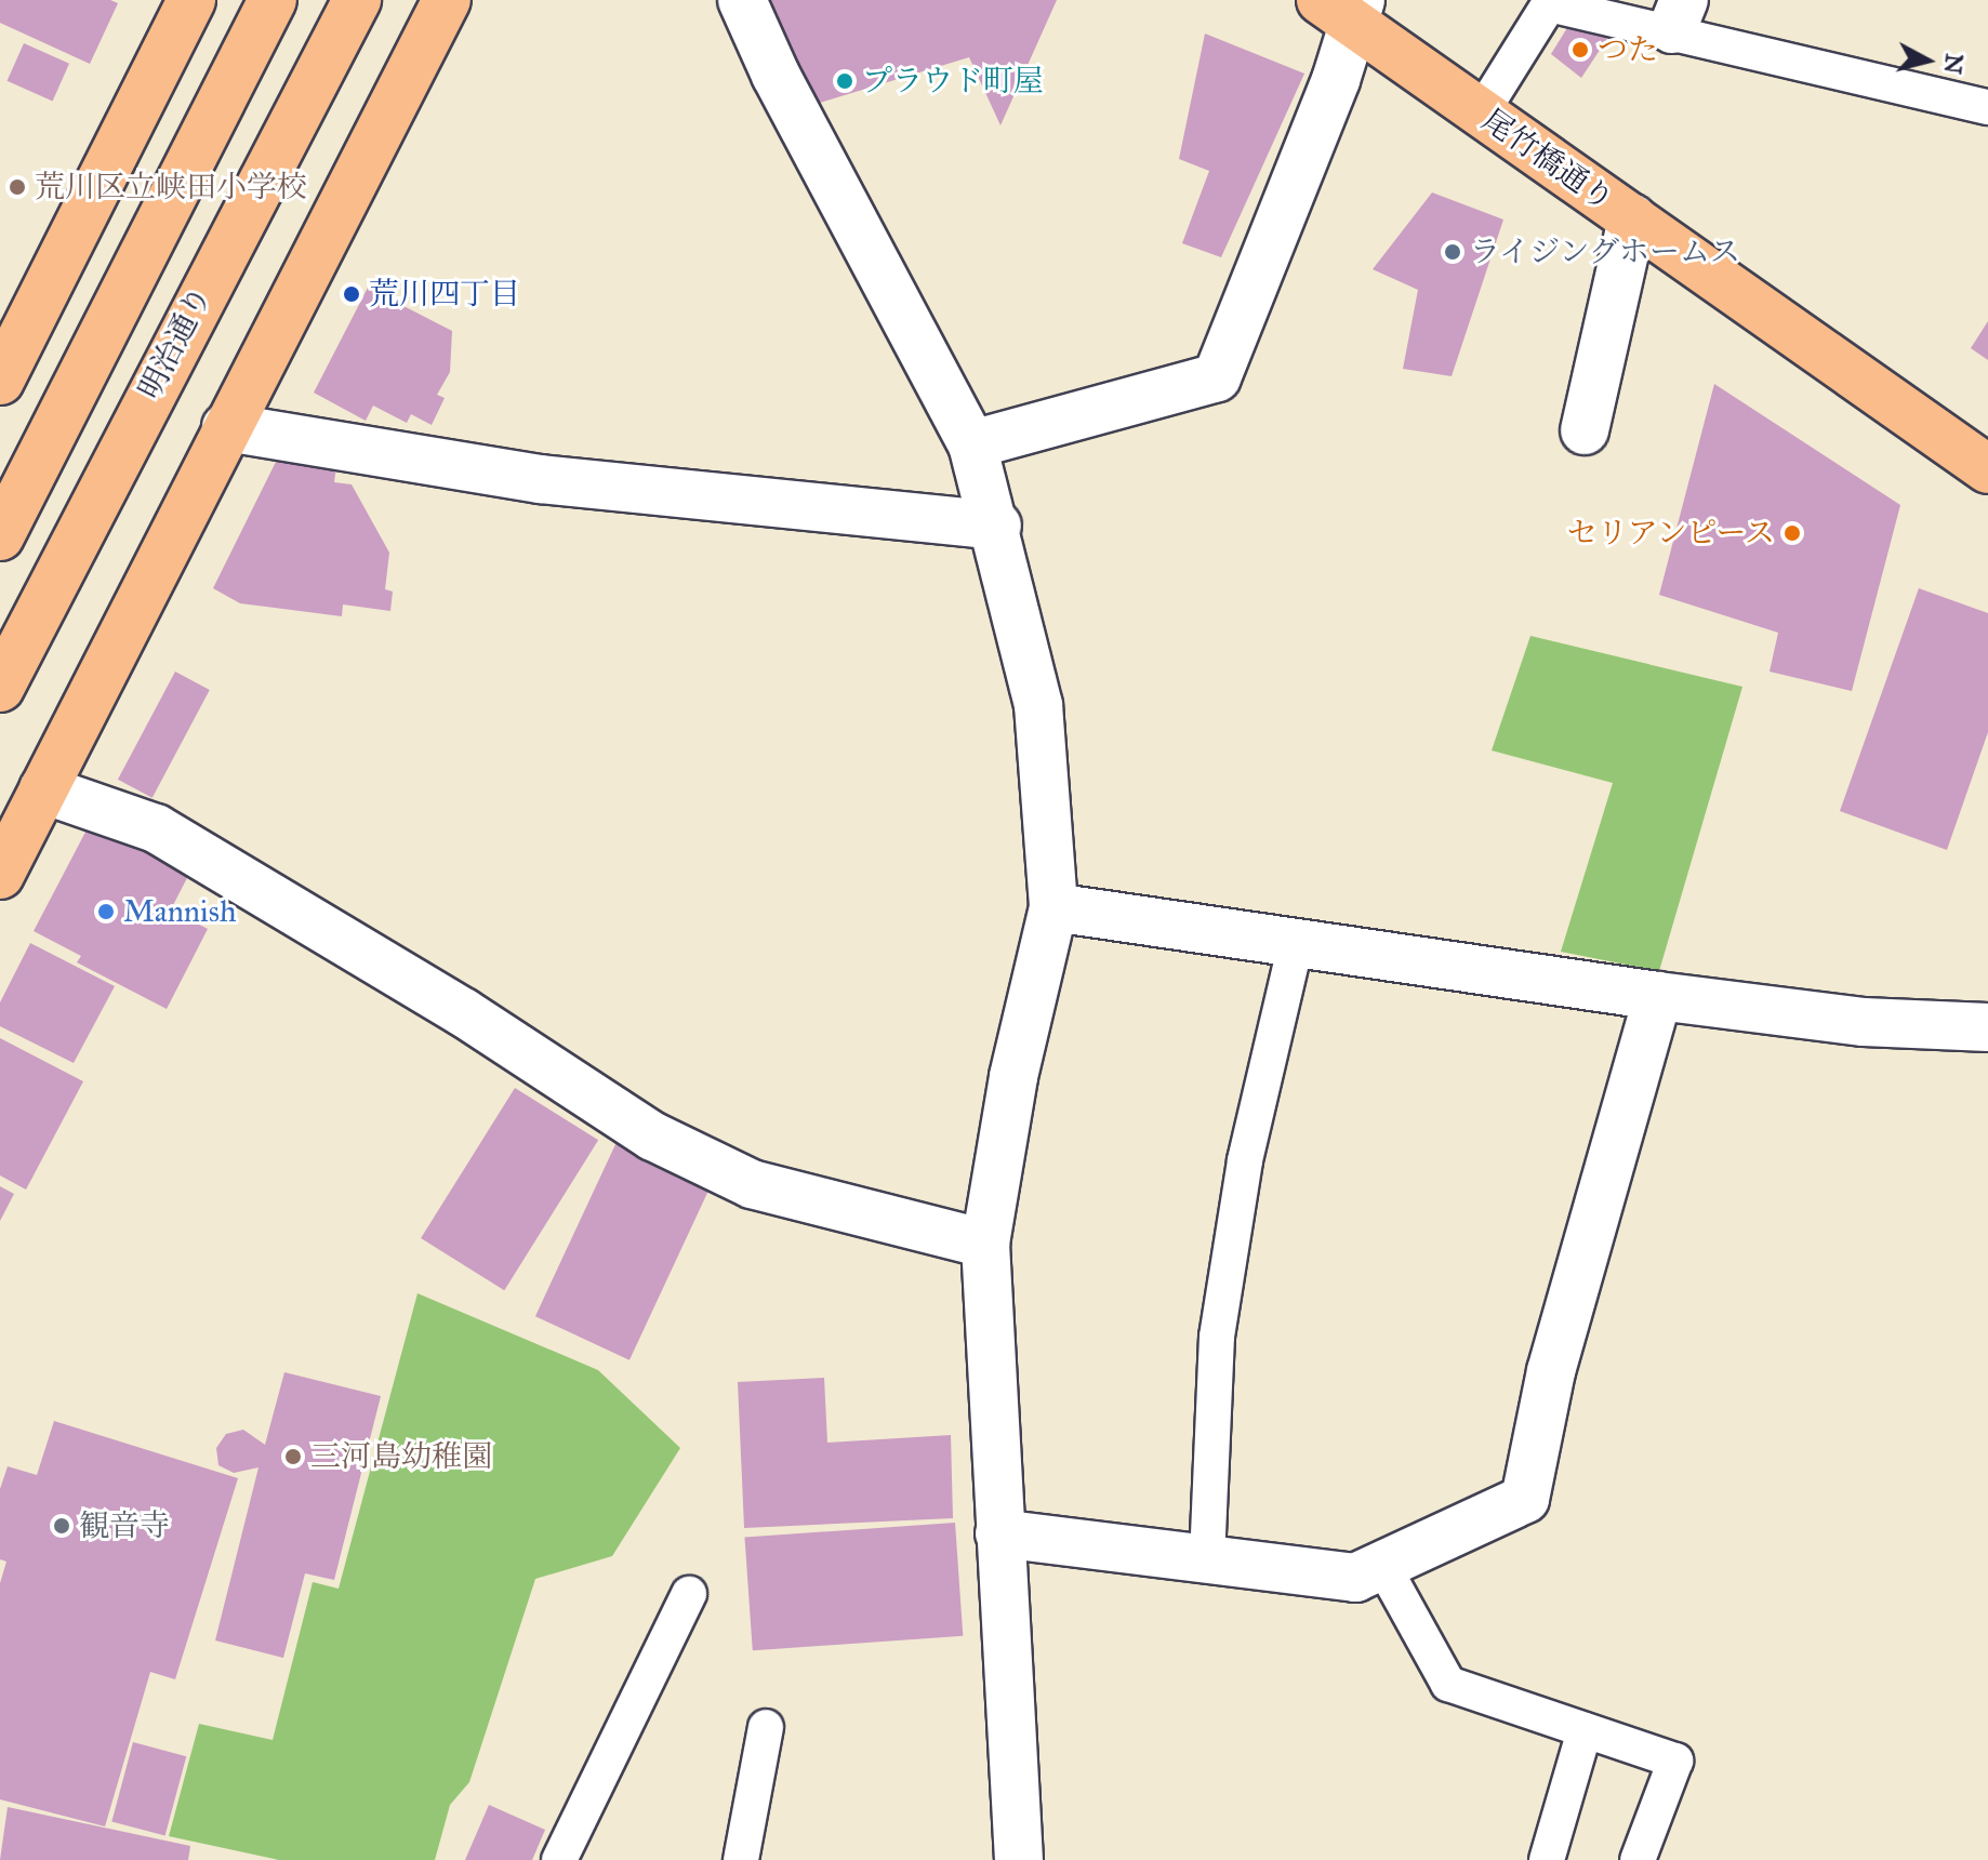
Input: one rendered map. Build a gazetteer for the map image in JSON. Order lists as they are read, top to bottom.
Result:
{
  "streets": {
    "main road": ["尾竹橋通り", "明治通り"]
  },
  "places": [
    "つた",
    "プラウド町屋",
    "荒川区立峡田小学校",
    "ライジングホームス",
    "荒川四丁目",
    "セリアンピース",
    "Mannish",
    "三河島幼稚園",
    "観音寺"
  ],
  "north": "right"
}
